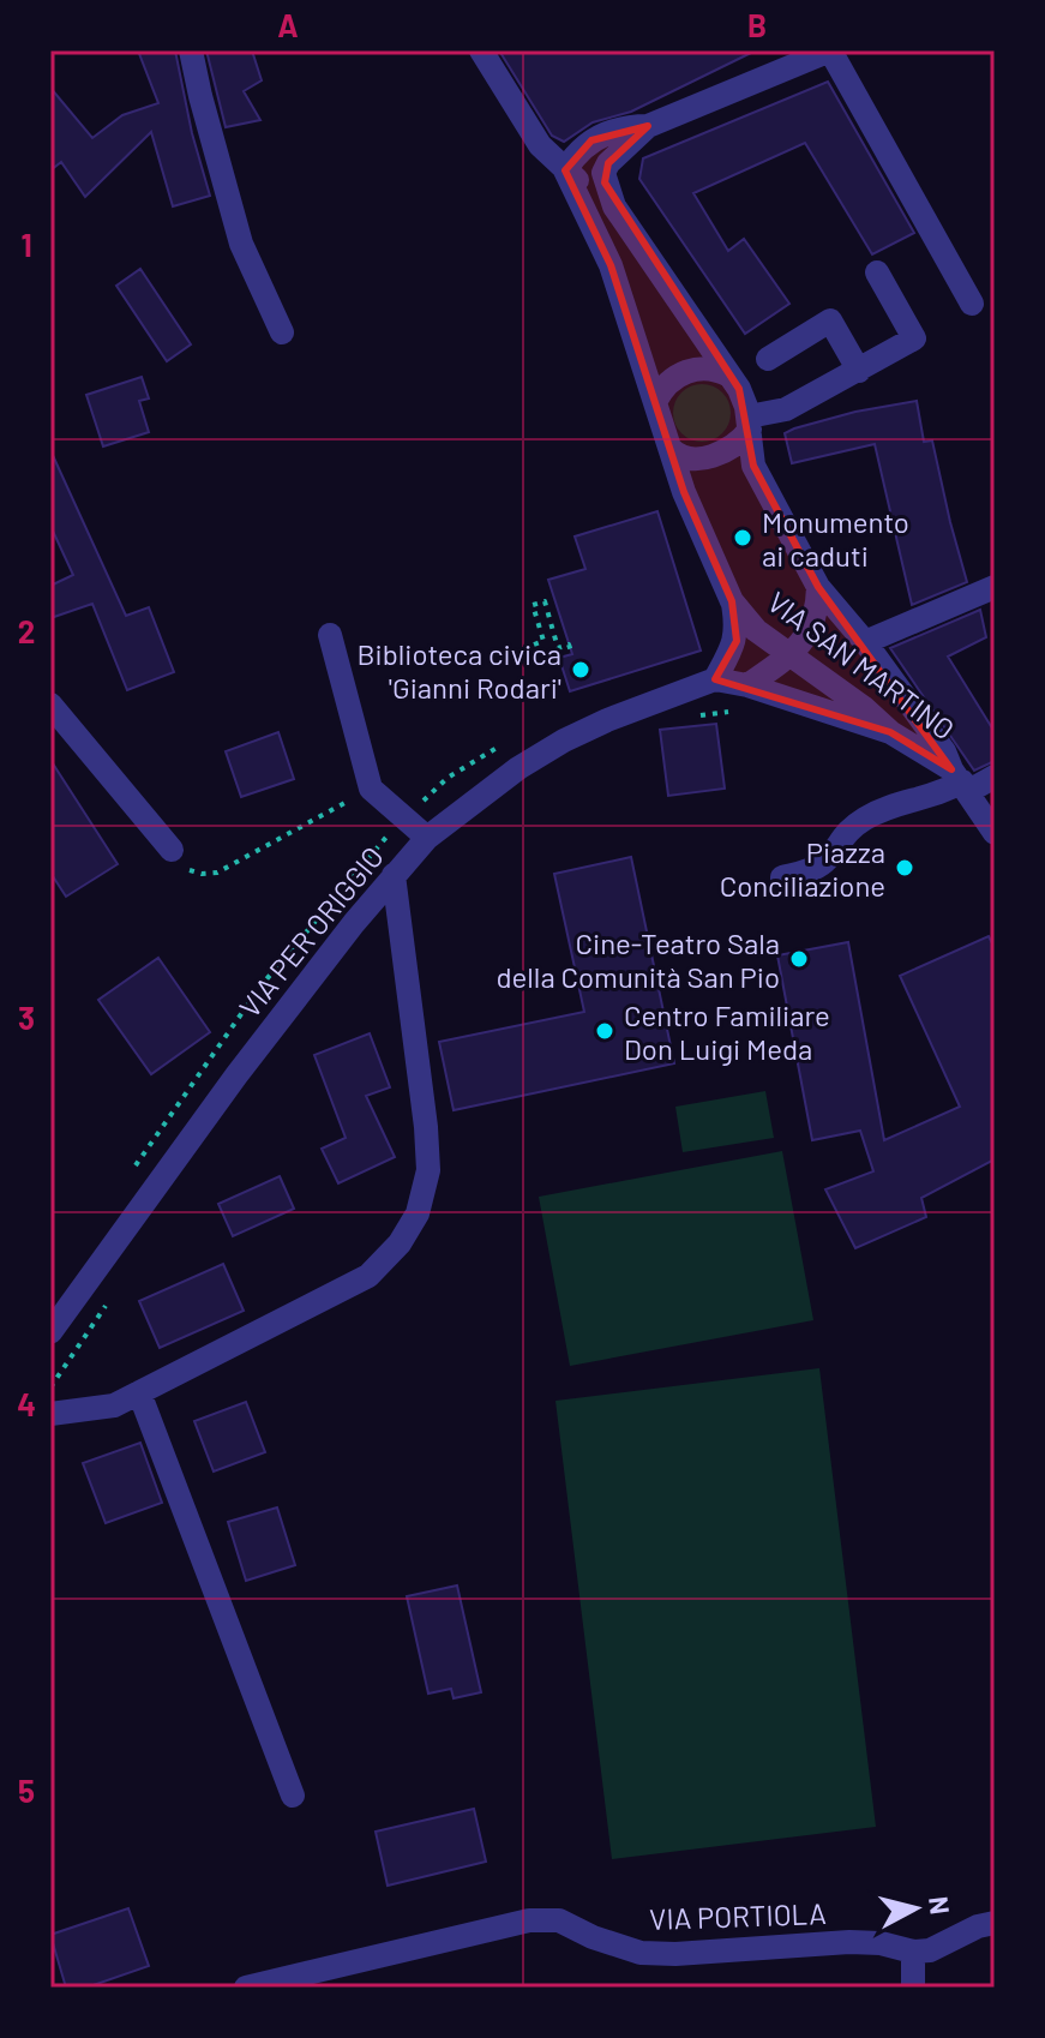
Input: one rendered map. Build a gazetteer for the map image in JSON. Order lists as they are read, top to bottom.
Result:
{
  "streets": {
    "street": ["VIA SAN MARTINO", "VIA PER ORIGGIO", "VIA PORTIOLA"]
  },
  "places": [
    "Monumento ai caduti",
    "Biblioteca civica 'Gianni Rodari'",
    "Piazza Conciliazione",
    "Cine-Teatro Sala della Comunità San Pio",
    "Centro Familiare Don Luigi Meda"
  ],
  "north": "right",
  "grid": {
    "columns": ["A", "B"],
    "rows": [
      "1",
      "2",
      "3",
      "4",
      "5"
    ]
  }
}
